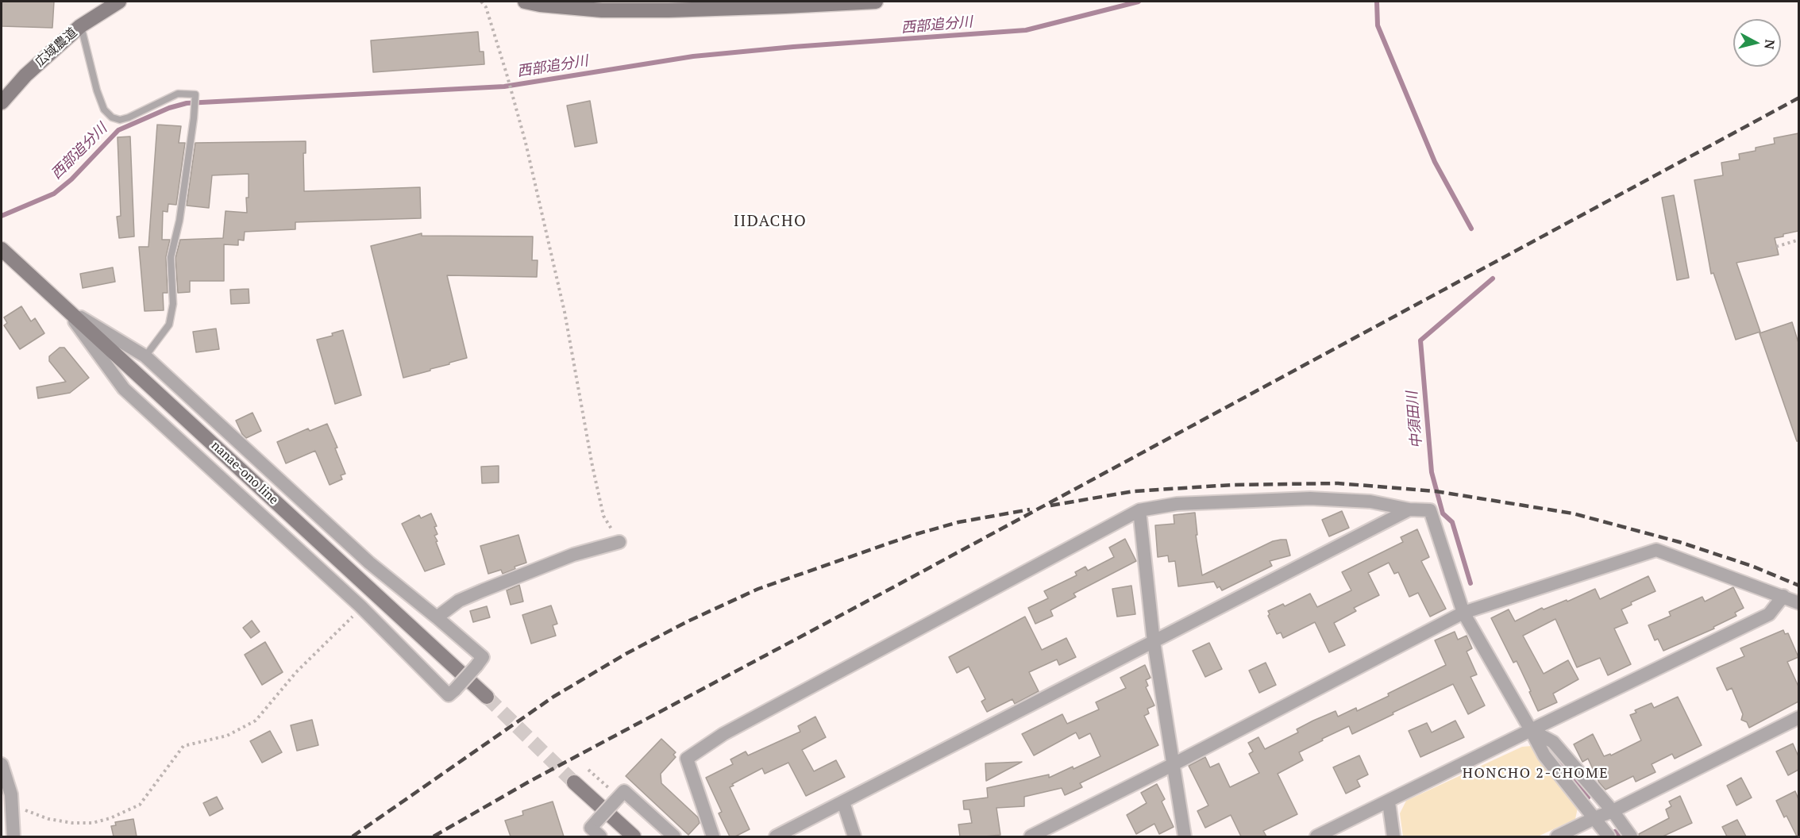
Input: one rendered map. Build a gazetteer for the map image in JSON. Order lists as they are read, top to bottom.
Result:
{
  "streets": {
    "main road": ["広域農道", "nanae-ono line"]
  },
  "districts": ["IIDACHO", "HONCHO 2-CHOME"],
  "water": ["西部追分川", "中須田川"],
  "north": "right"
}
